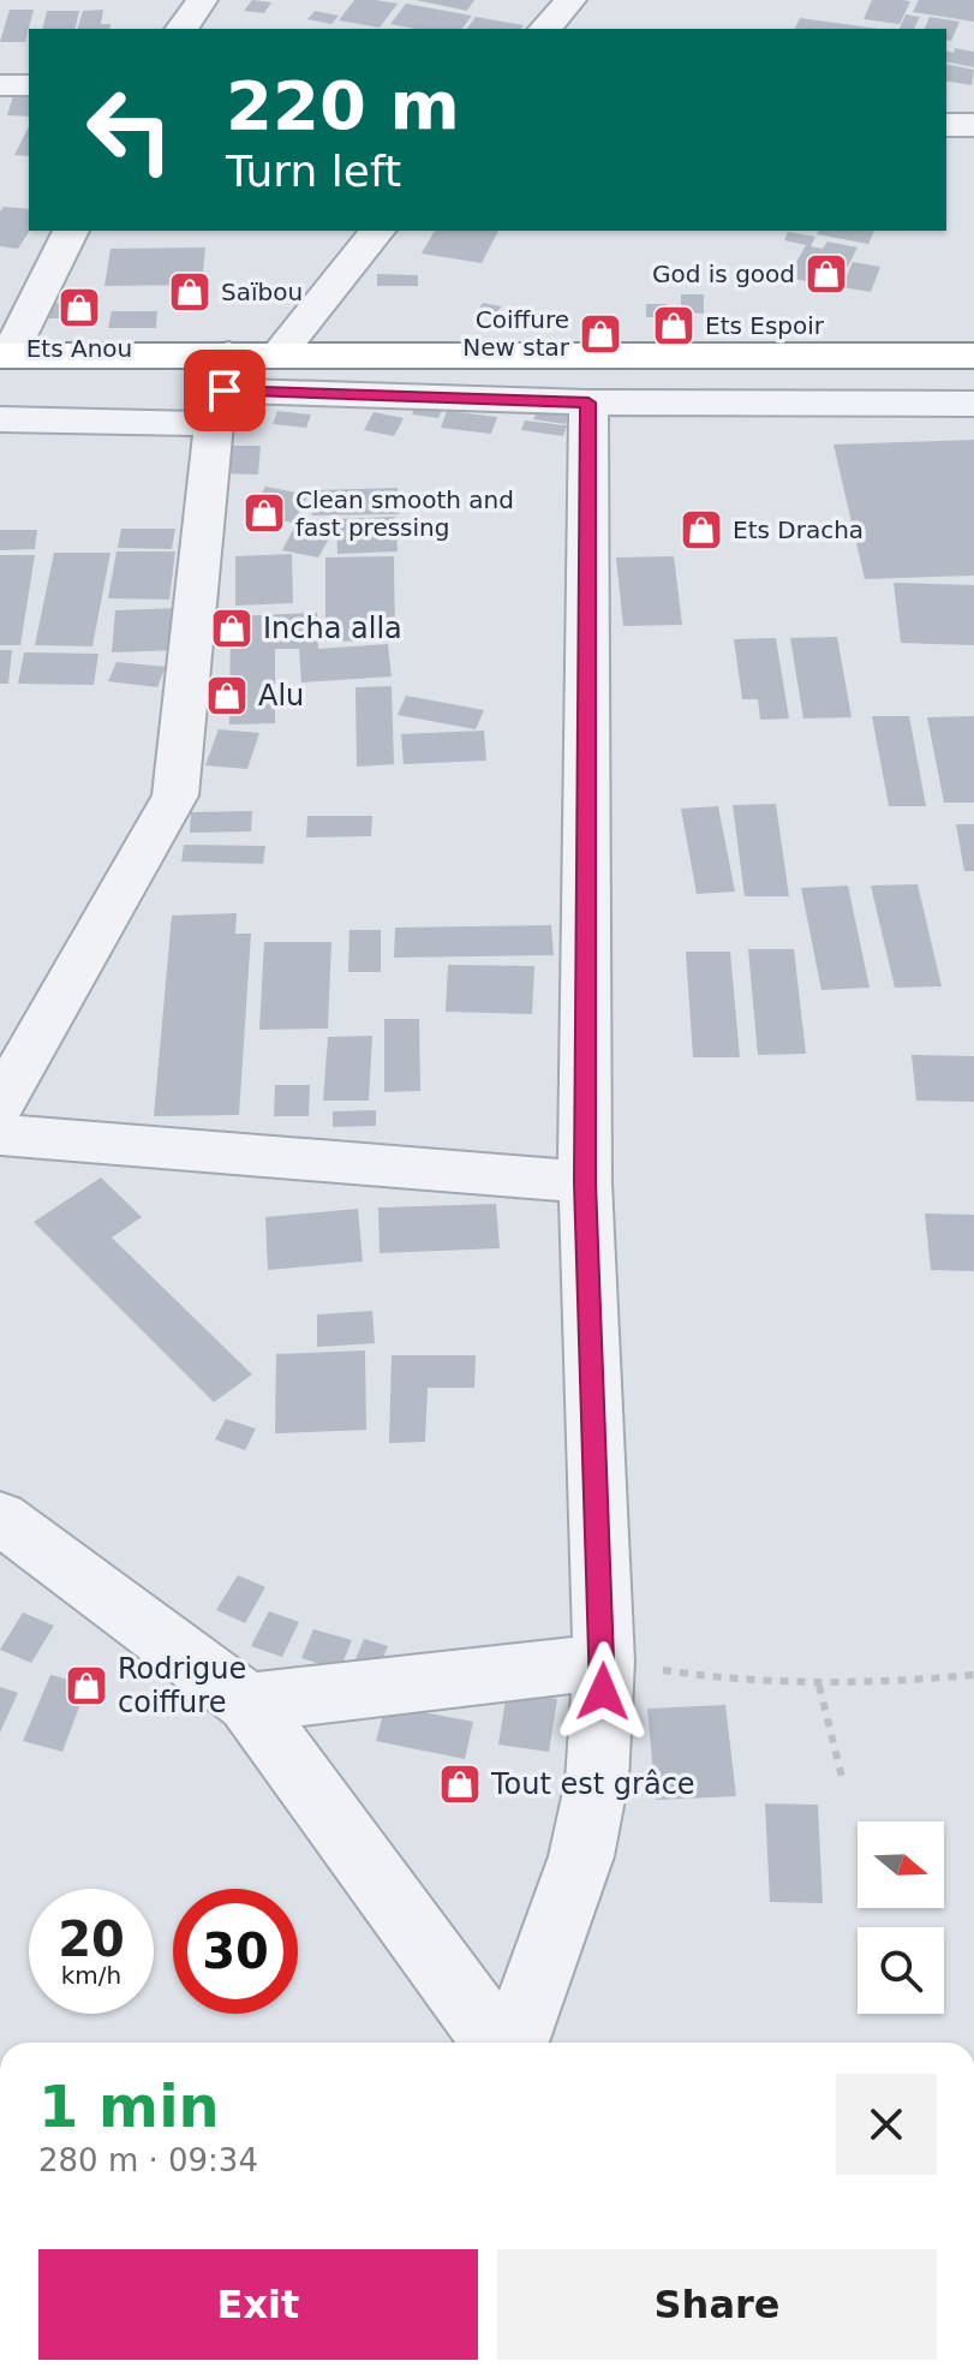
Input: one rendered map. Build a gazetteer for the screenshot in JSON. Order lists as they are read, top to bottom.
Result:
{
  "places": {
    "shop": [
      "God is good",
      "Saïbou",
      "Ets Anou",
      "Ets Espoir",
      "Coiffure New star",
      "Clean smooth and fast pressing",
      "Ets Dracha",
      "Incha alla",
      "Alu",
      "Rodrigue coiffure",
      "Tout est grâce"
    ]
  },
  "north": "right",
  "page": {
    "turn": ["220 m", "Turn left"],
    "speed": "20 km/h",
    "limit": "30",
    "heading": ["1 min", "280 m · 09:34"],
    "buttons": ["Exit", "Share"]
  }
}
